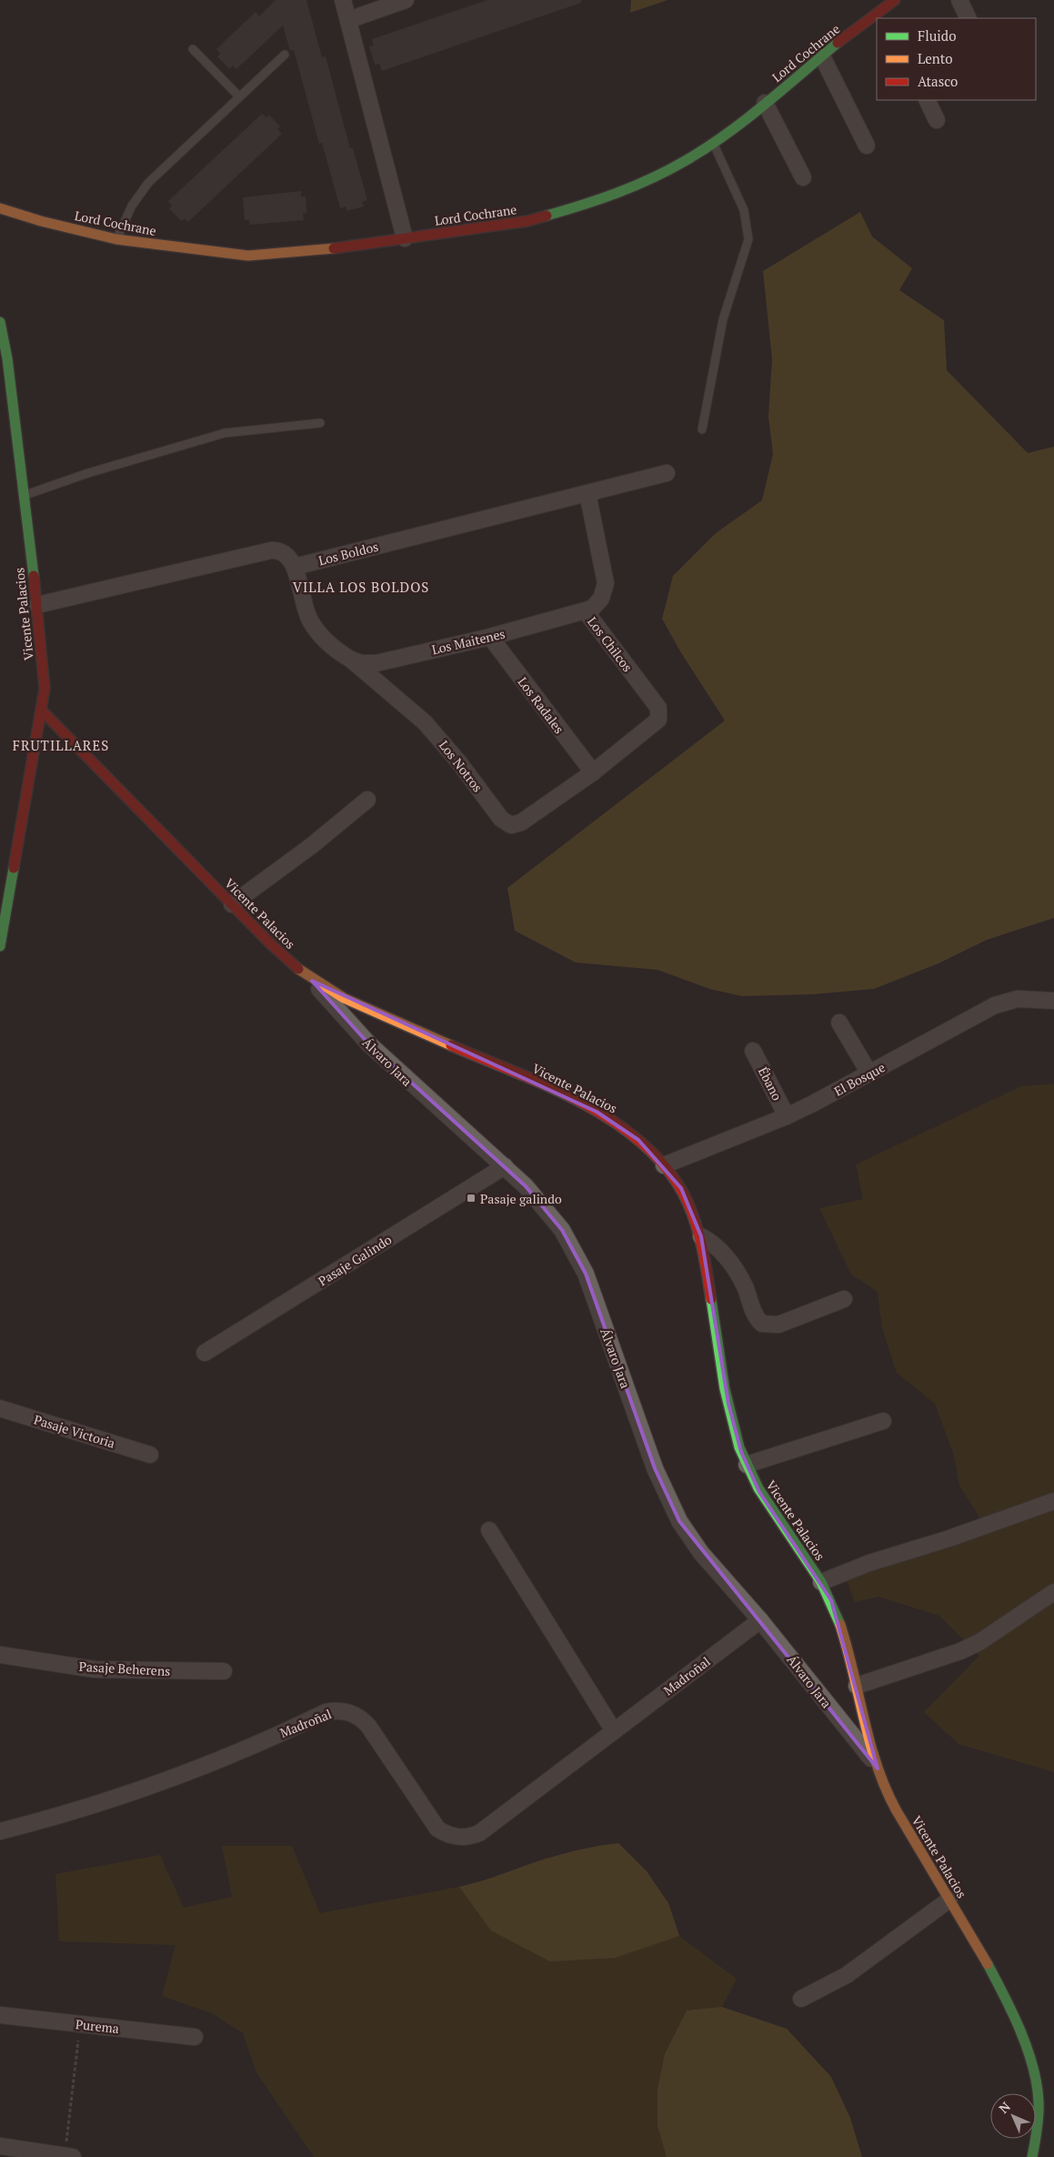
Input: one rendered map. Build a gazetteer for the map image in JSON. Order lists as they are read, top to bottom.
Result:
{
  "streets": {
    "main road": ["Lord Cochrane", "Vicente Palacios"],
    "street": [
      "Los Boldos",
      "Los Maitenes",
      "Los Chilcos",
      "Los Radales",
      "Los Notros",
      "Álvaro Jara",
      "El Bosque",
      "Ébano",
      "Pasaje Galindo",
      "Pasaje Victoria",
      "Pasaje Beherens",
      "Madroñal",
      "Purema"
    ]
  },
  "crossings": [
    ["Los Boldos", "Los Chilcos"],
    ["Los Boldos", "Los Notros"],
    ["Vicente Palacios", "Álvaro Jara"],
    ["Vicente Palacios", "El Bosque"],
    ["Los Maitenes", "Los Chilcos"],
    ["Los Maitenes", "Los Radales"],
    ["Los Maitenes", "Los Notros"],
    ["Los Chilcos", "Los Notros"],
    ["Los Radales", "Los Notros"],
    ["Álvaro Jara", "Pasaje Galindo"],
    ["Álvaro Jara", "Madroñal"],
    ["El Bosque", "Ébano"]
  ],
  "districts": ["VILLA LOS BOLDOS", "FRUTILLARES"],
  "places": {
    "transit": ["Pasaje galindo"]
  },
  "legend": ["Fluido", "Lento", "Atasco"],
  "north": "top left"
}
